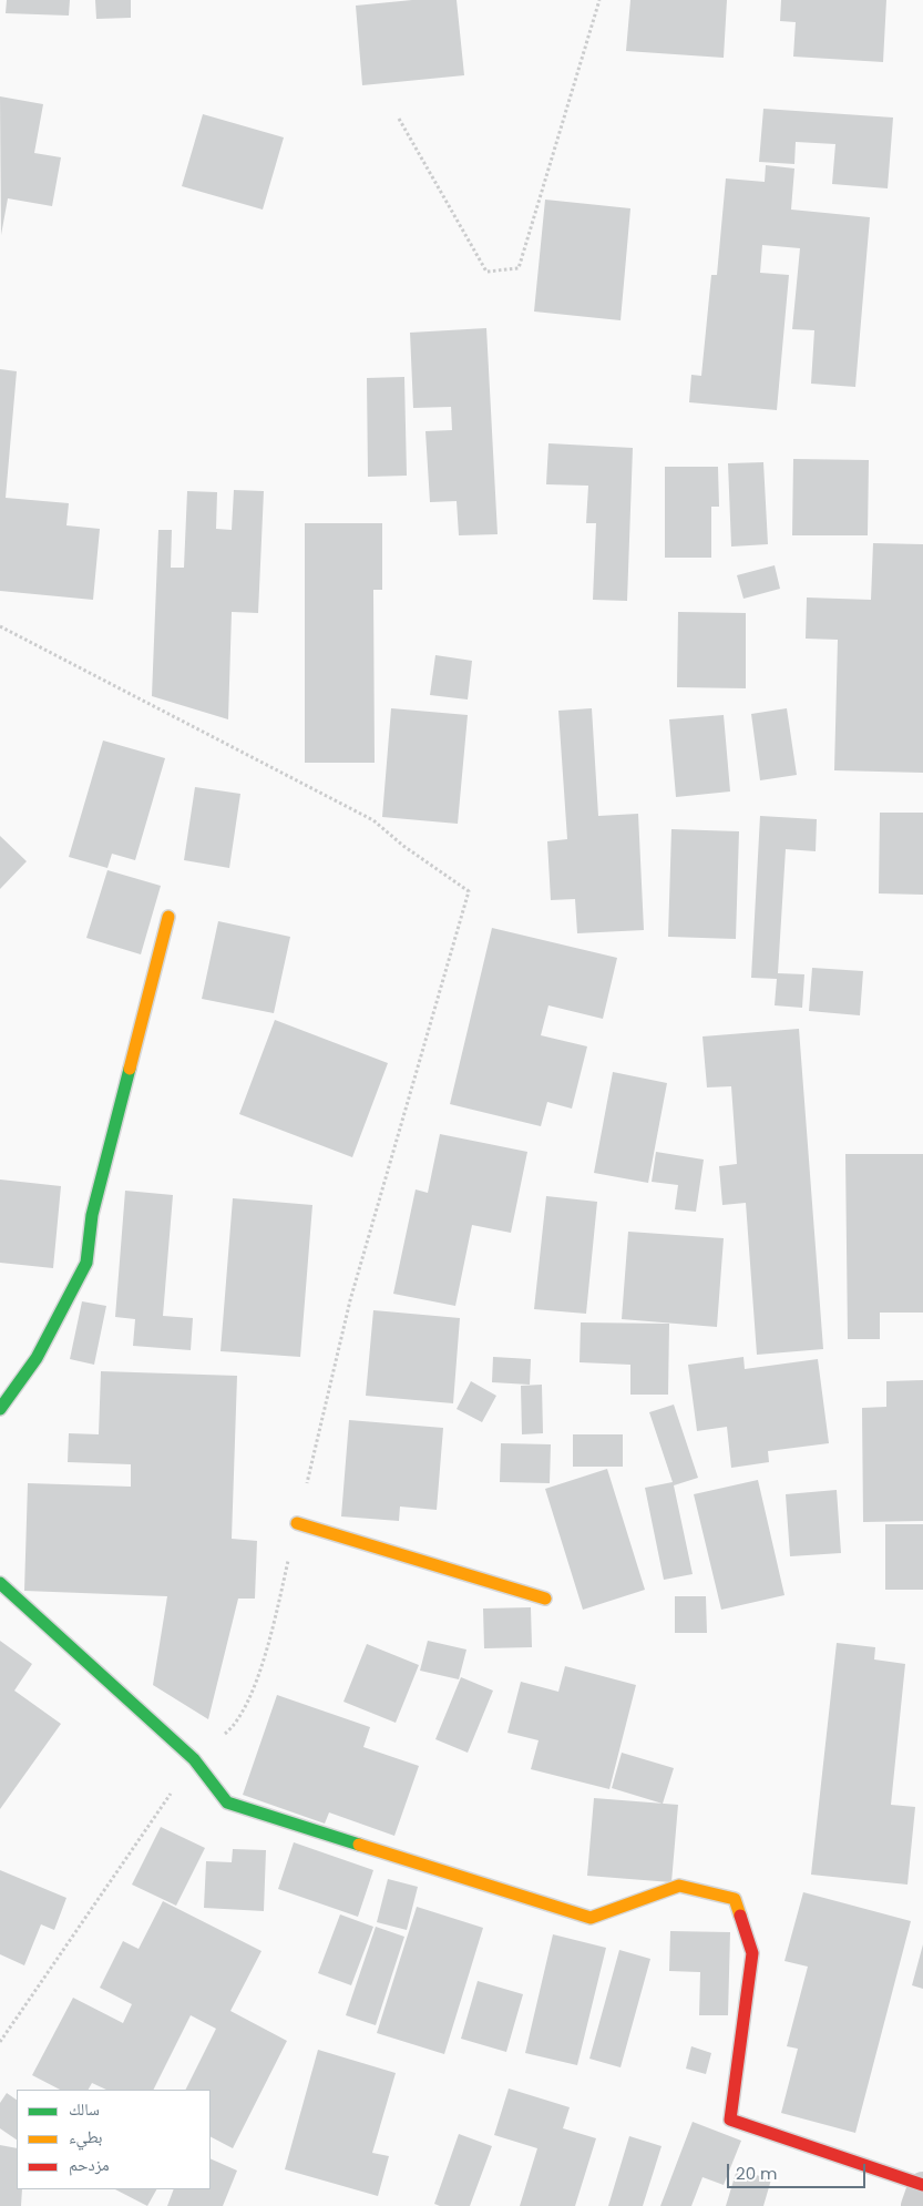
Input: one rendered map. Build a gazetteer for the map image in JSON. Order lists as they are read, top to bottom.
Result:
{
  "legend": ["سالك", "بطيء", "مزدحم"],
  "scale_bar": "20 m"
}
